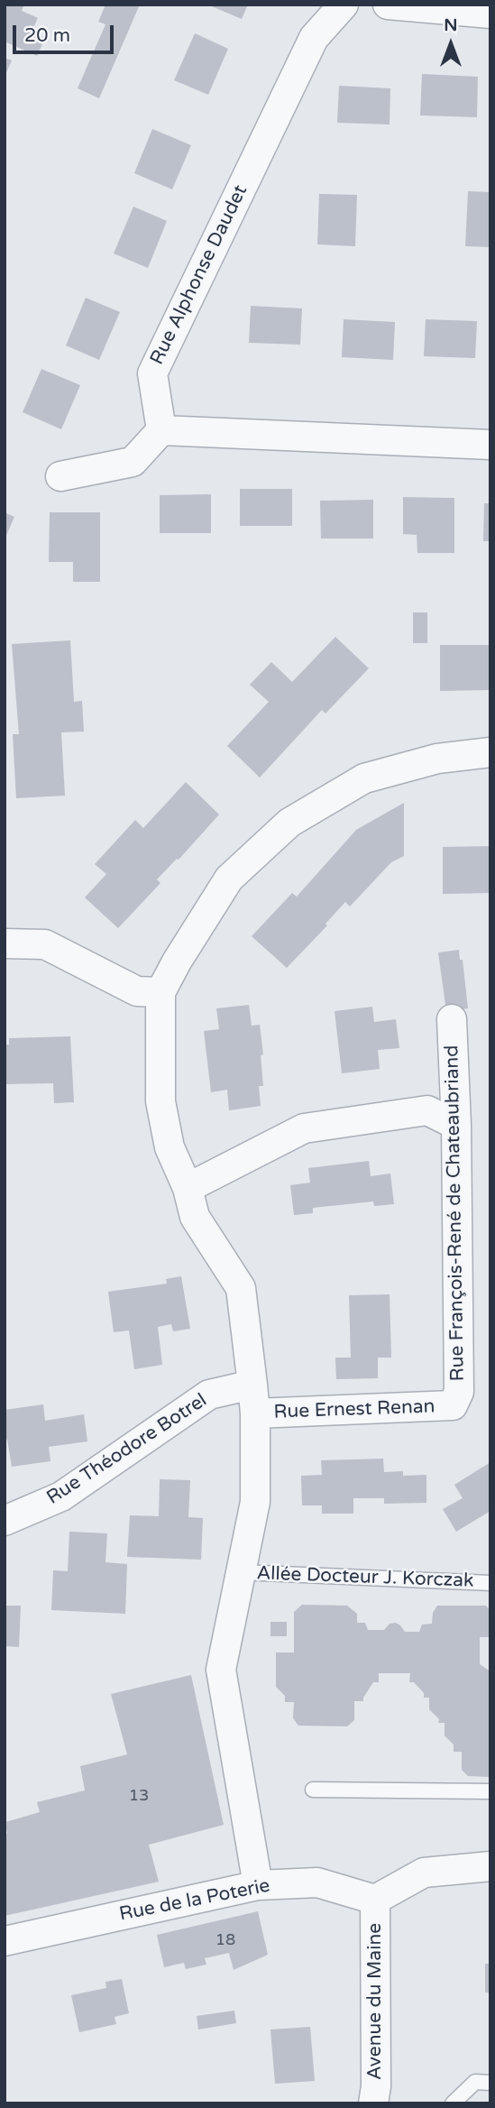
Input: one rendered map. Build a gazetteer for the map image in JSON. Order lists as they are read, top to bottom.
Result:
{
  "streets": {
    "street": [
      "Rue Alphonse Daudet",
      "Rue François-René de Chateaubriand",
      "Rue Ernest Renan",
      "Rue Théodore Botrel",
      "Rue de la Poterie",
      "Avenue du Maine"
    ],
    "lane": ["Allée Docteur J. Korczak"]
  },
  "crossings": [
    ["Rue François-René de Chateaubriand", "Rue Ernest Renan"],
    ["Rue de la Poterie", "Avenue du Maine"]
  ],
  "house_numbers": ["13", "18"],
  "scale_bar": "20 m",
  "north": "top"
}
